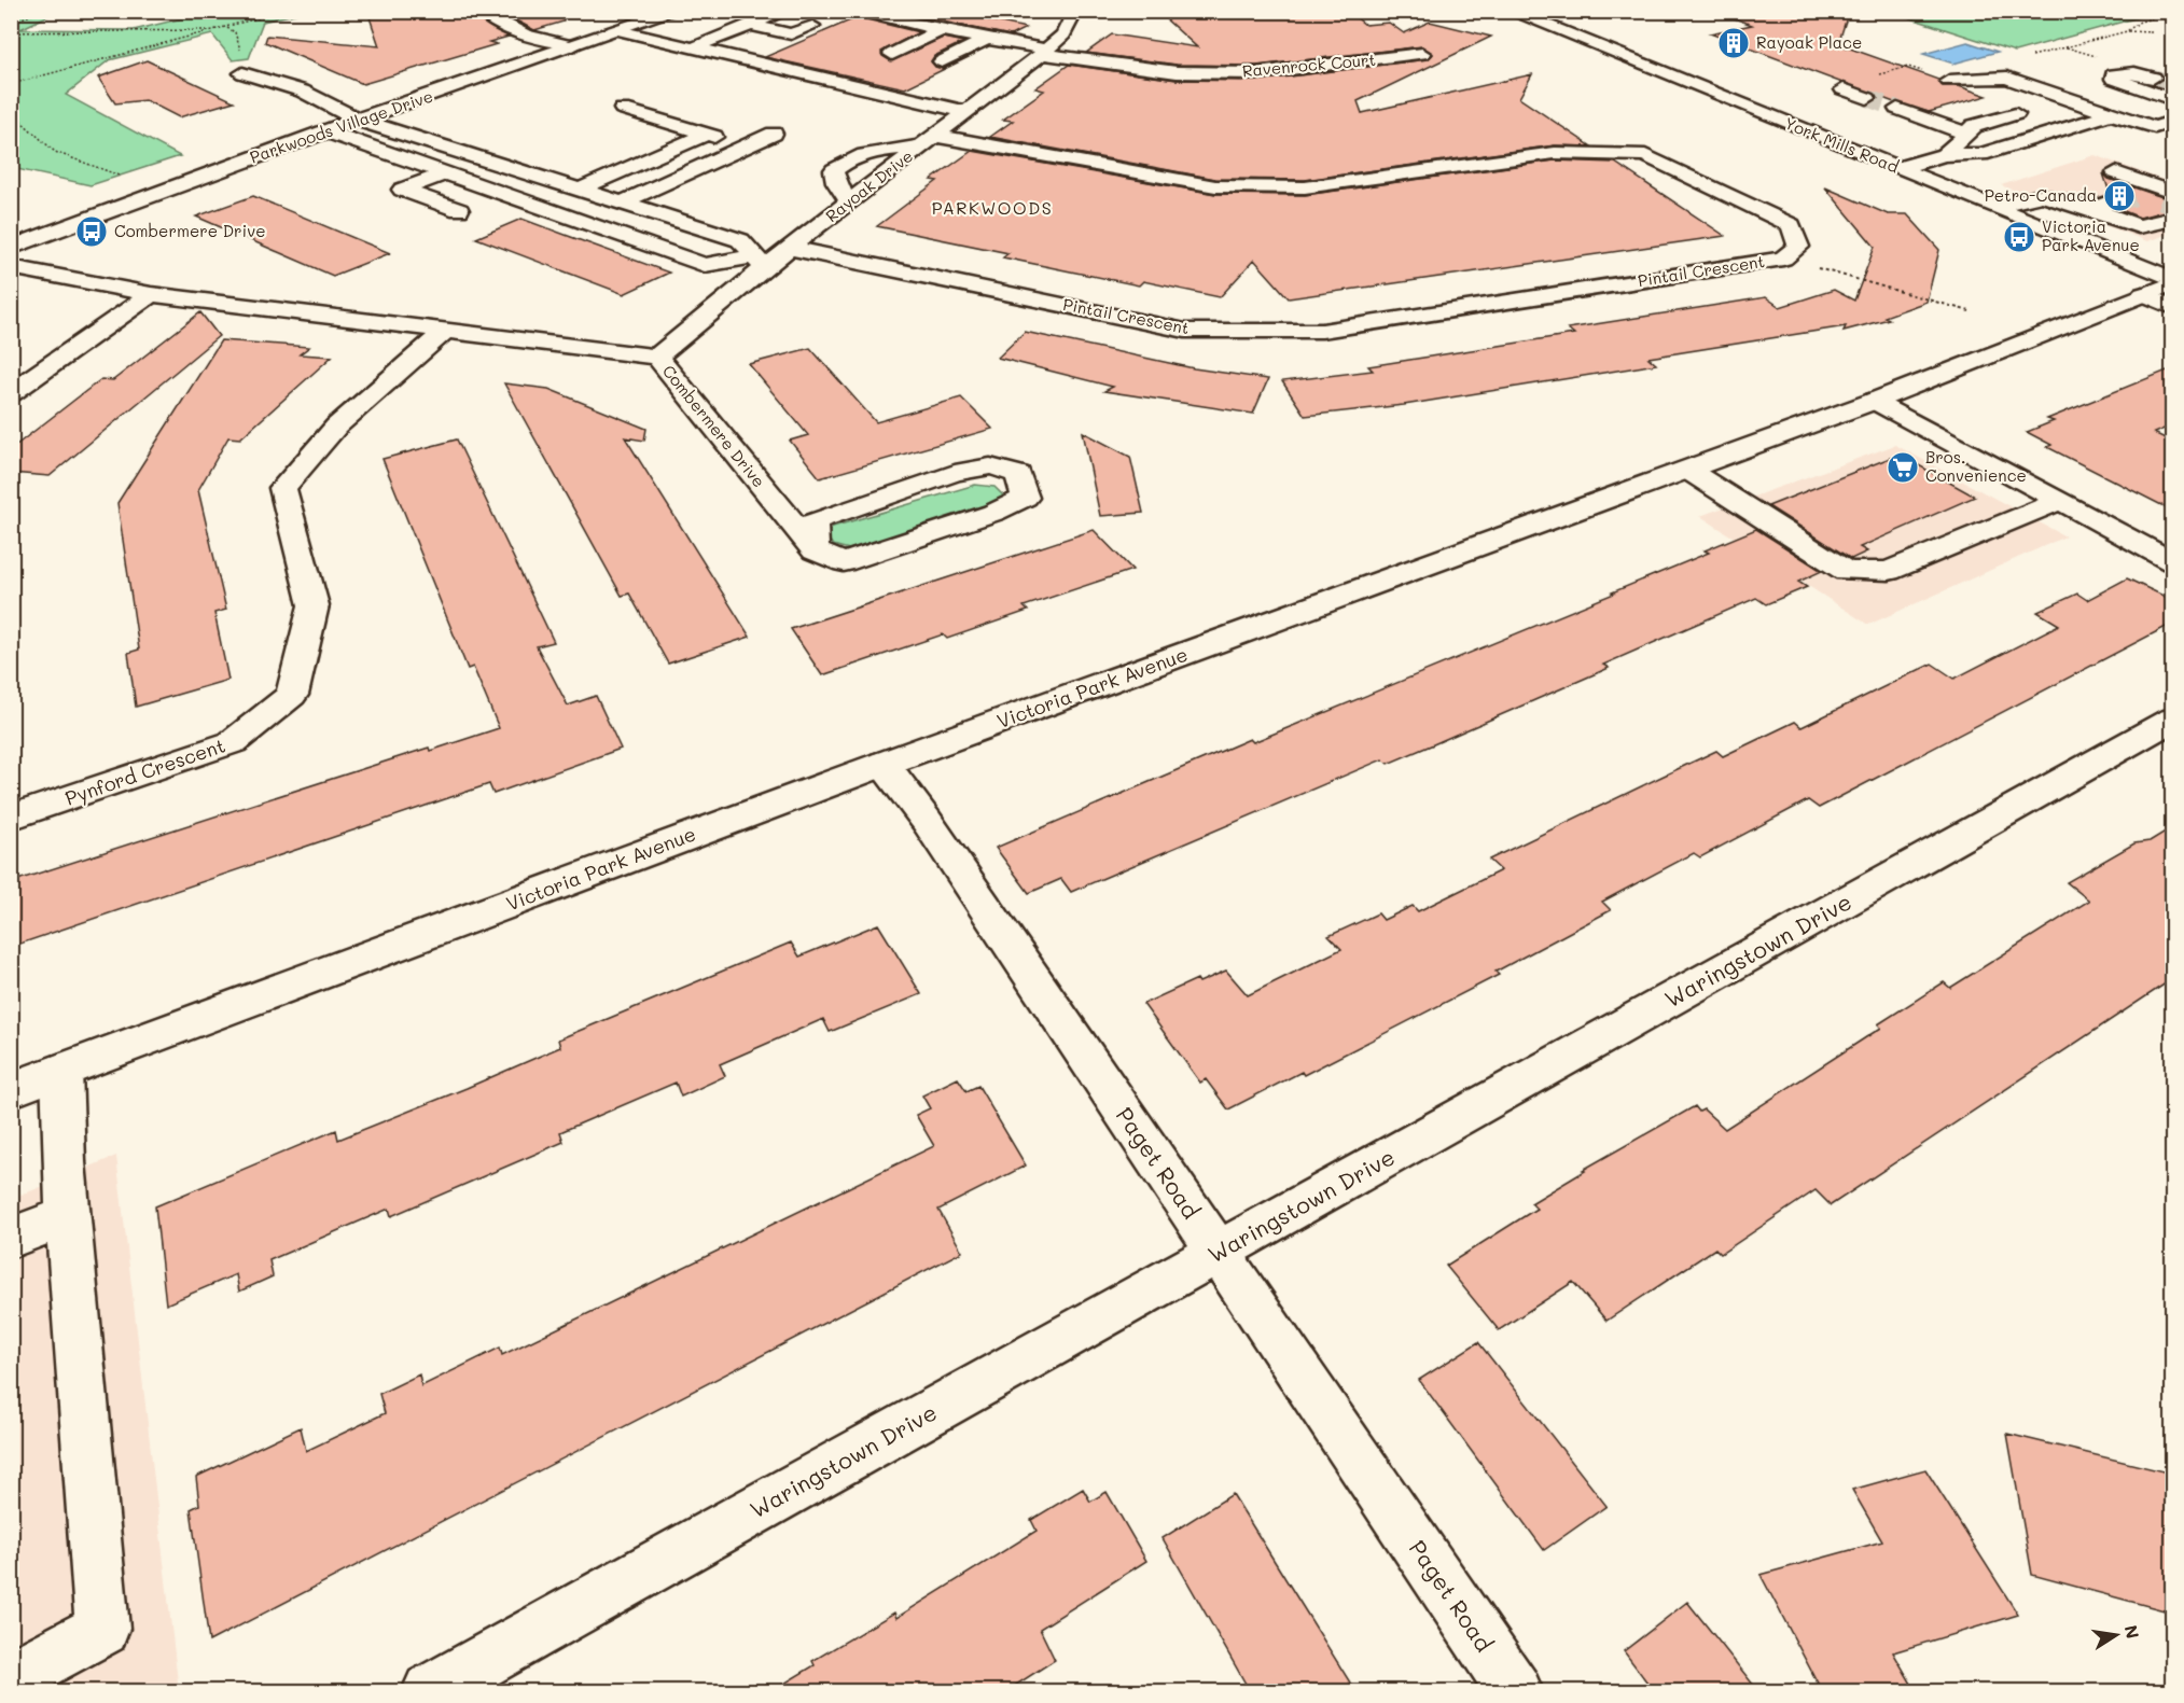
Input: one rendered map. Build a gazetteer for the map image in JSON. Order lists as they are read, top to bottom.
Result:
{
  "streets": {
    "street": [
      "Ravenrock Court",
      "Parkwoods Village Drive",
      "York Mills Road",
      "Rayoak Drive",
      "Pintail Crescent",
      "Combermere Drive",
      "Victoria Park Avenue",
      "Pynford Crescent",
      "Waringstown Drive",
      "Paget Road"
    ]
  },
  "crossings": [
    ["Ravenrock Court", "Rayoak Drive"],
    ["York Mills Road", "Victoria Park Avenue"],
    ["Rayoak Drive", "Pintail Crescent"],
    ["Rayoak Drive", "Combermere Drive"],
    ["Combermere Drive", "Pynford Crescent"],
    ["Victoria Park Avenue", "Paget Road"],
    ["Waringstown Drive", "Paget Road"]
  ],
  "districts": ["PARKWOODS"],
  "places": {
    "building": ["Rayoak Place", "Petro-Canada"],
    "bus stop": ["Combermere Drive", "Victoria Park Avenue"],
    "supermarket": ["Bros. Convenience"]
  },
  "north": "right"
}
